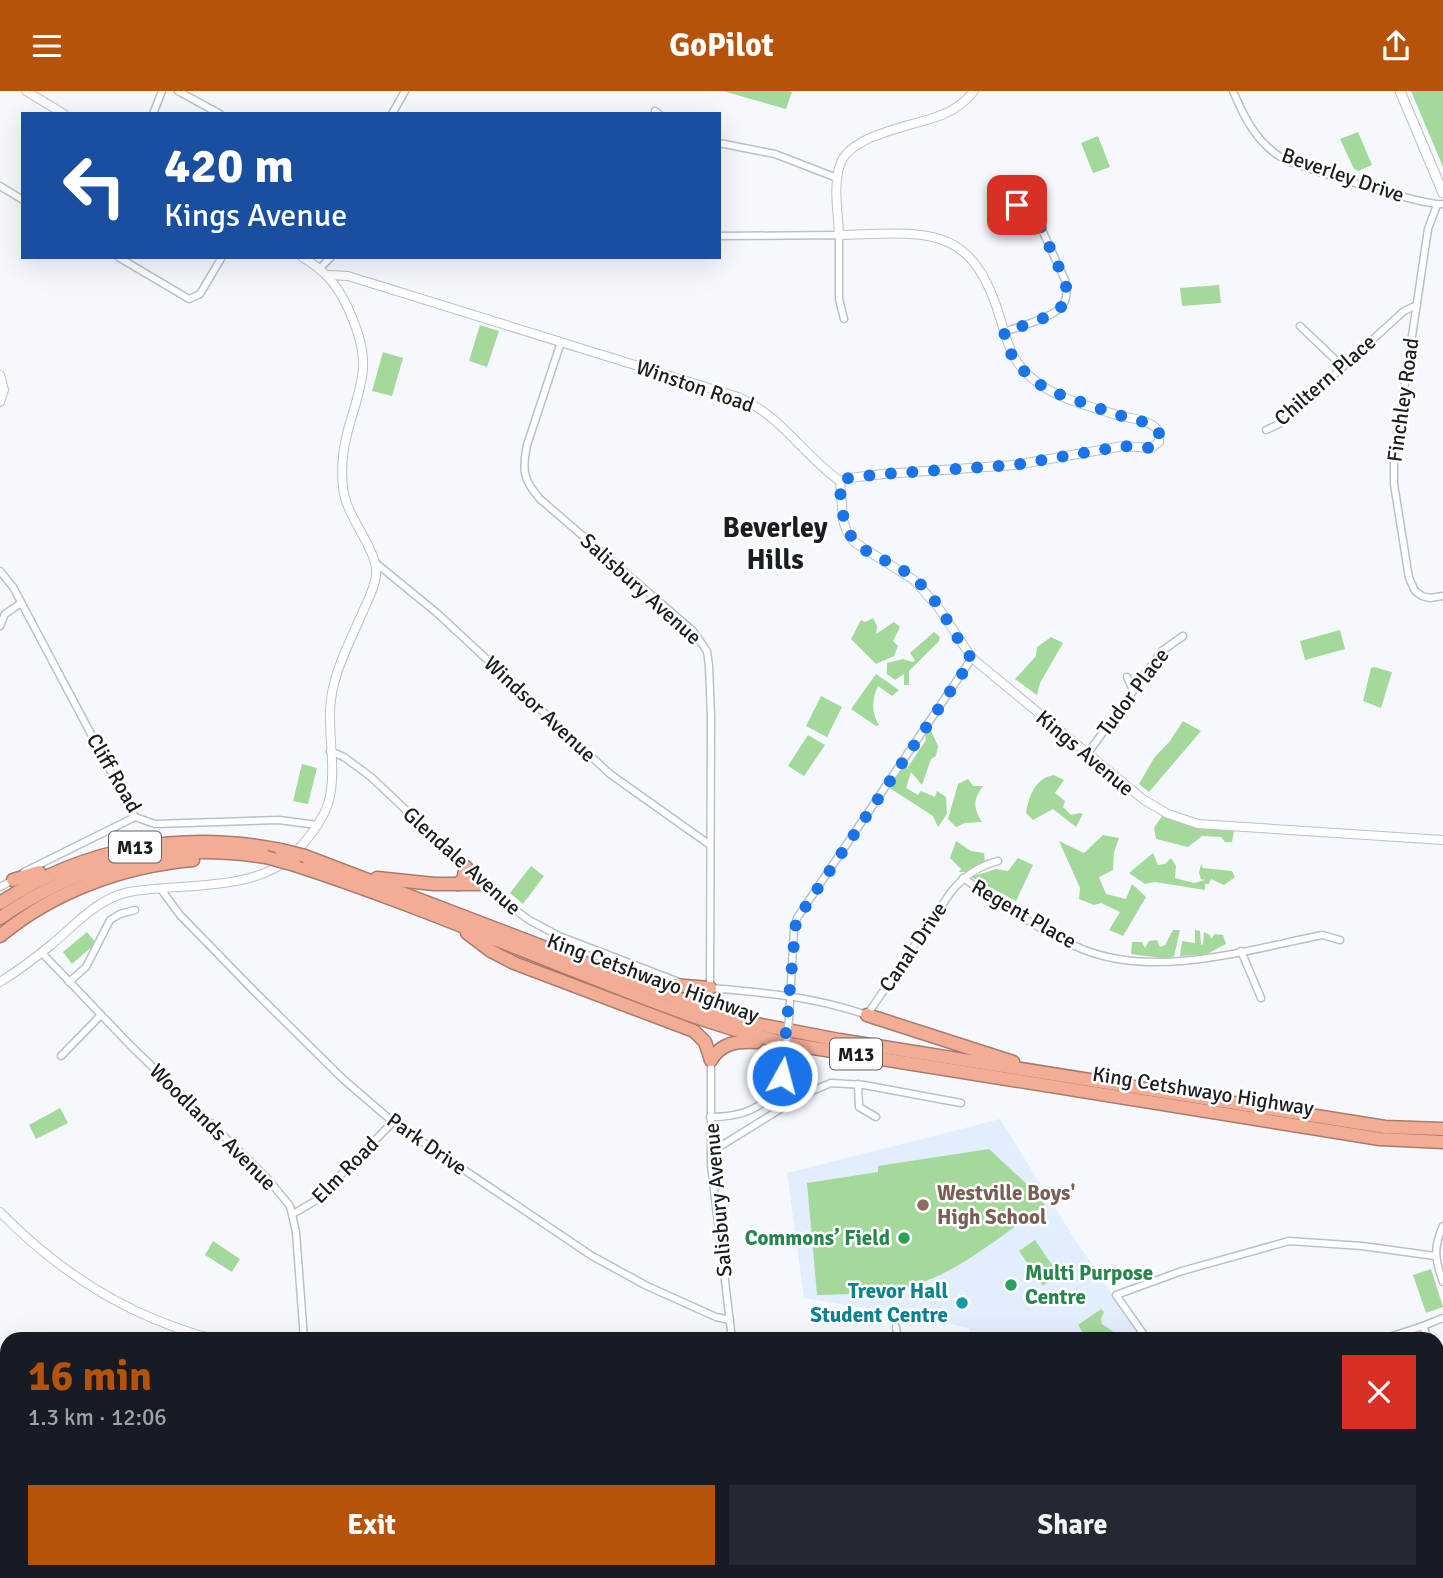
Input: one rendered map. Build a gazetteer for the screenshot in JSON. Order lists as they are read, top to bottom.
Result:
{
  "streets": {
    "highway": ["M13", "King Cetshwayo Highway"],
    "street": [
      "Beverley Drive",
      "Chiltern Place",
      "Winston Road",
      "Finchley Road",
      "Salisbury Avenue",
      "Tudor Place",
      "Windsor Avenue",
      "Kings Avenue",
      "Cliff Road",
      "Glendale Avenue",
      "Regent Place",
      "Canal Drive",
      "Woodlands Avenue",
      "Park Drive",
      "Elm Road"
    ]
  },
  "crossings": [
    ["Beverley Drive", "Finchley Road"],
    ["Chiltern Place", "Finchley Road"],
    ["Winston Road", "Salisbury Avenue"],
    ["Winston Road", "Kings Avenue"],
    ["Salisbury Avenue", "Windsor Avenue"],
    ["Salisbury Avenue", "Park Drive"],
    ["Tudor Place", "Kings Avenue"],
    ["Regent Place", "Canal Drive"],
    ["Woodlands Avenue", "Elm Road"],
    ["Park Drive", "Elm Road"]
  ],
  "districts": ["Beverley Hills"],
  "places": [
    "Westville Boys' High School",
    "Commons’ Field",
    "Multi Purpose Centre",
    "Trevor Hall Student Centre"
  ],
  "page": {
    "header": "GoPilot",
    "turn": ["420 m", "Kings Avenue"],
    "heading": ["16 min", "1.3 km · 12:06"],
    "buttons": ["Exit", "Share"]
  }
}
